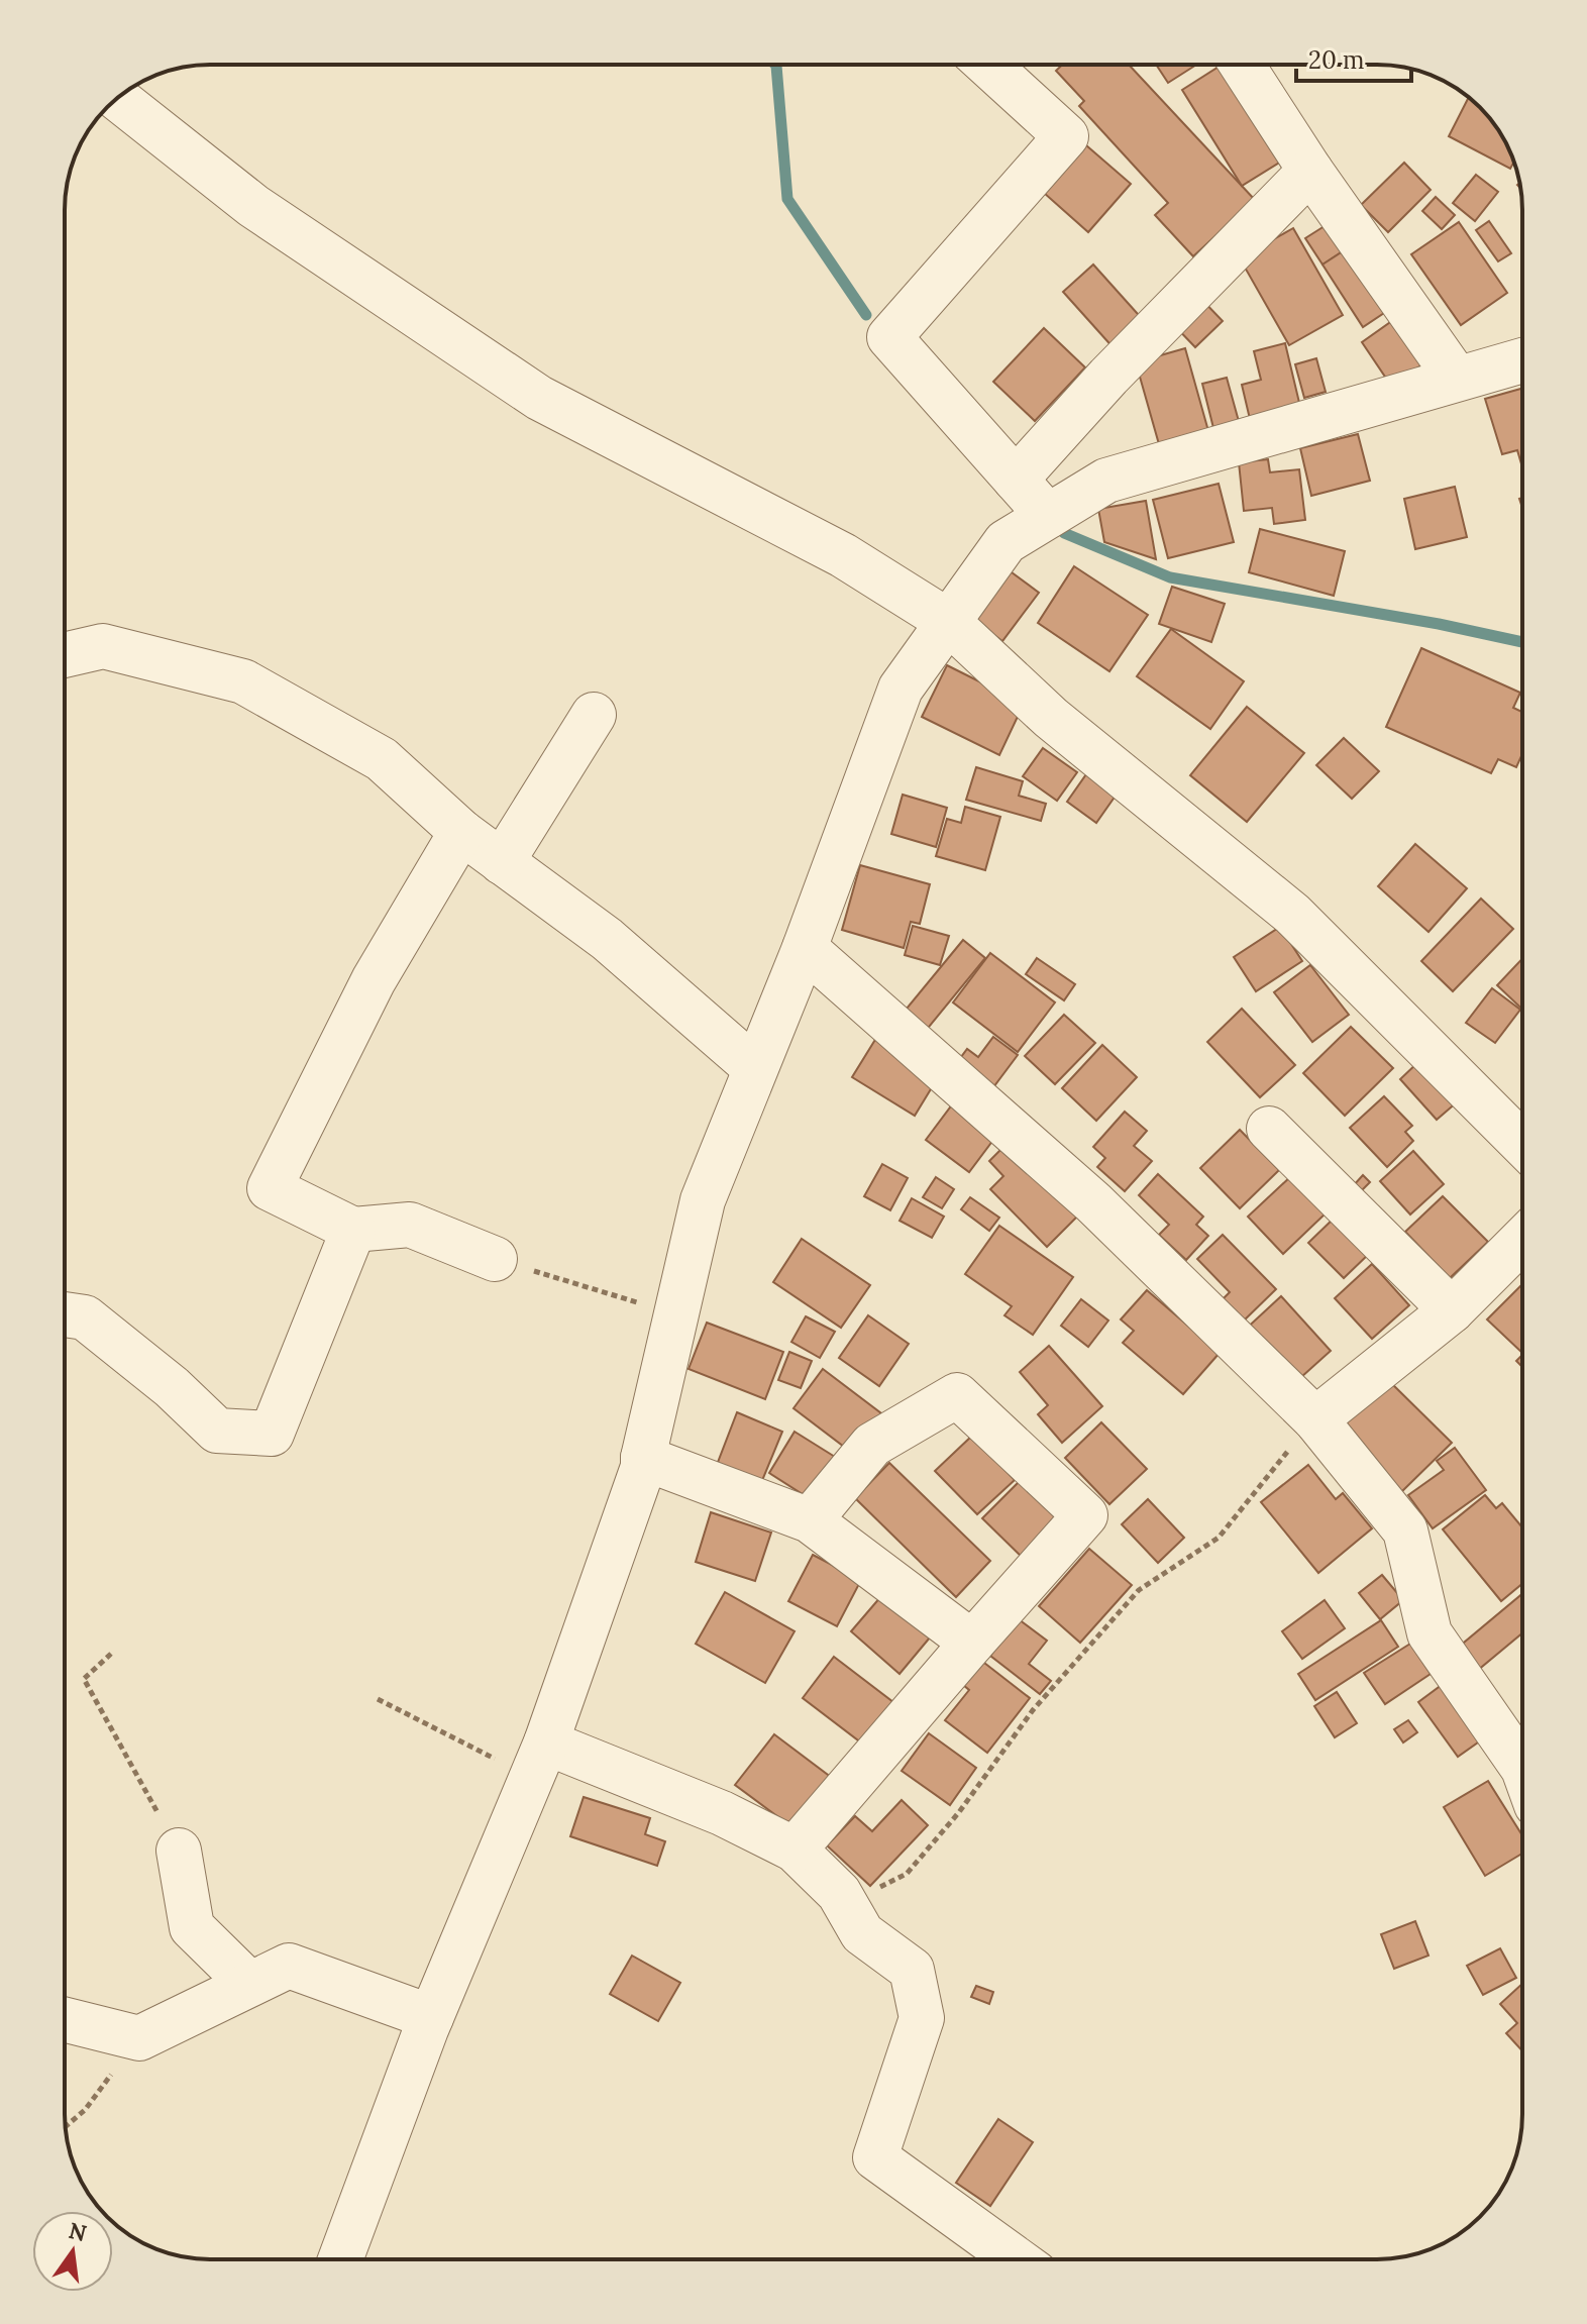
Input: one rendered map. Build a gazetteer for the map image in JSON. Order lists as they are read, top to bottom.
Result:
{
  "scale_bar": "20 m",
  "north": "top"
}
